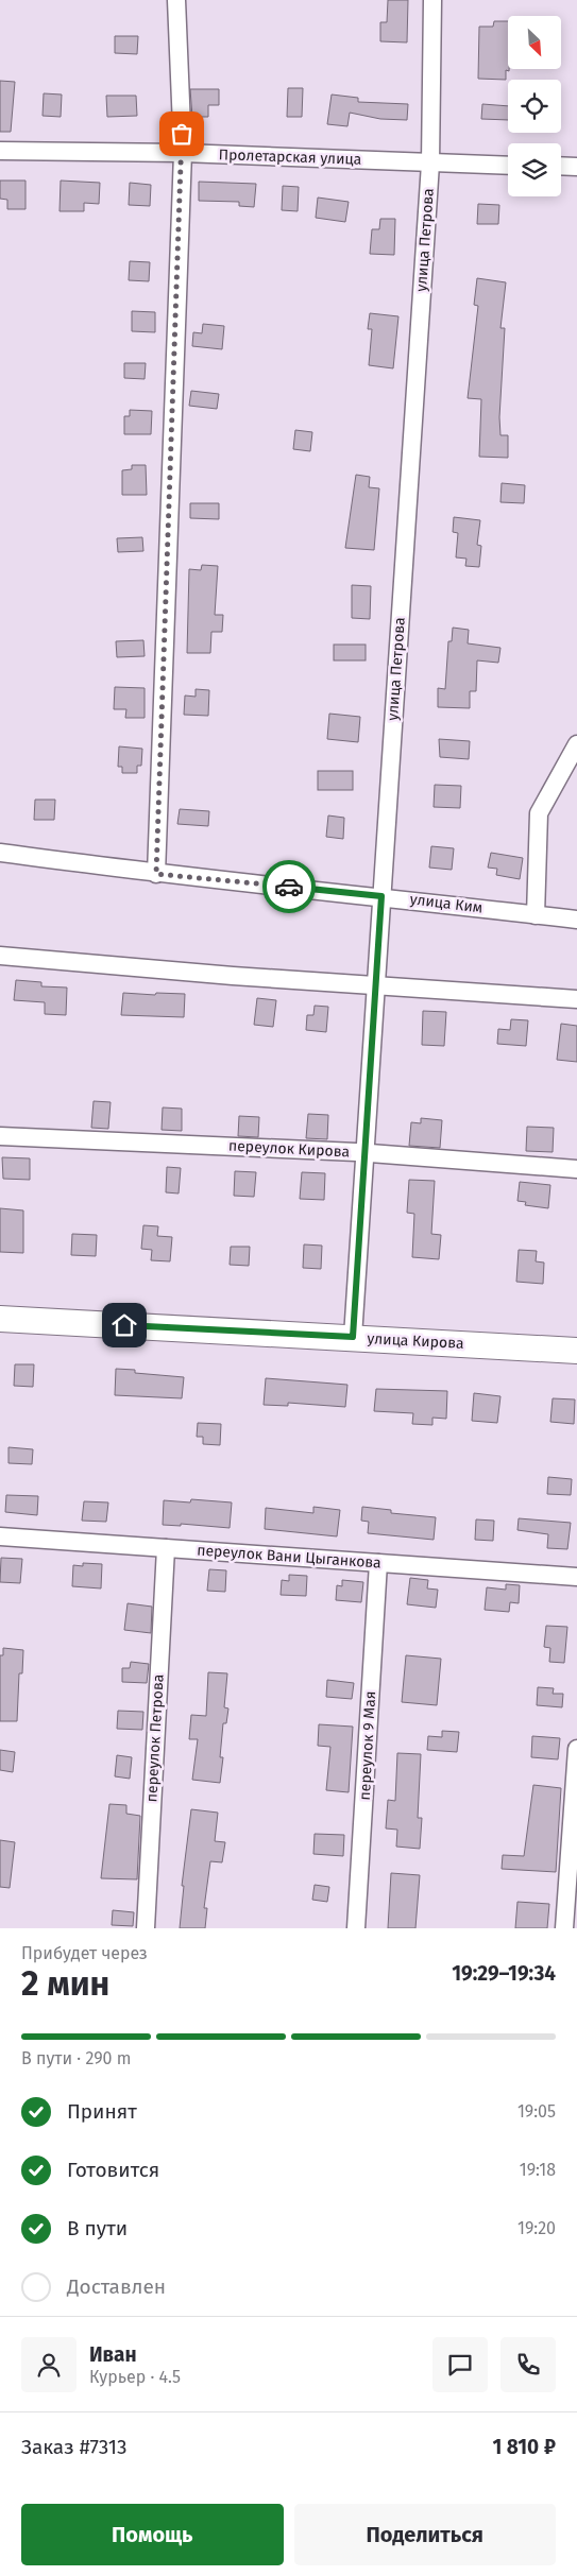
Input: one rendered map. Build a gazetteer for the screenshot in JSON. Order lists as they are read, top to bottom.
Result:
{
  "streets": {
    "street": [
      "Пролетарская улица",
      "улица Петрова",
      "улица Ким",
      "переулок Кирова",
      "улица Кирова",
      "переулок Вани Цыганкова",
      "переулок Петрова",
      "переулок 9 Мая"
    ]
  },
  "crossings": [
    ["Пролетарская улица", "улица Петрова"],
    ["улица Петрова", "улица Ким"],
    ["улица Петрова", "переулок Кирова"],
    ["улица Петрова", "улица Кирова"],
    ["переулок Вани Цыганкова", "переулок Петрова"],
    ["переулок Вани Цыганкова", "переулок 9 Мая"]
  ],
  "north": "bottom right",
  "page": {
    "heading": ["2 мин", "Прибудет через", "19:29–19:34"],
    "panel": [
      "Иван",
      "Курьер · 4.5",
      "Заказ #7313",
      "1 810 ₽"
    ],
    "bar": "В пути · 290 m",
    "list": [
      ["Принят", "19:05"],
      ["Готовится", "19:18"],
      ["В пути", "19:20"],
      "Доставлен"
    ],
    "buttons": ["Помощь", "Поделиться"]
  }
}
